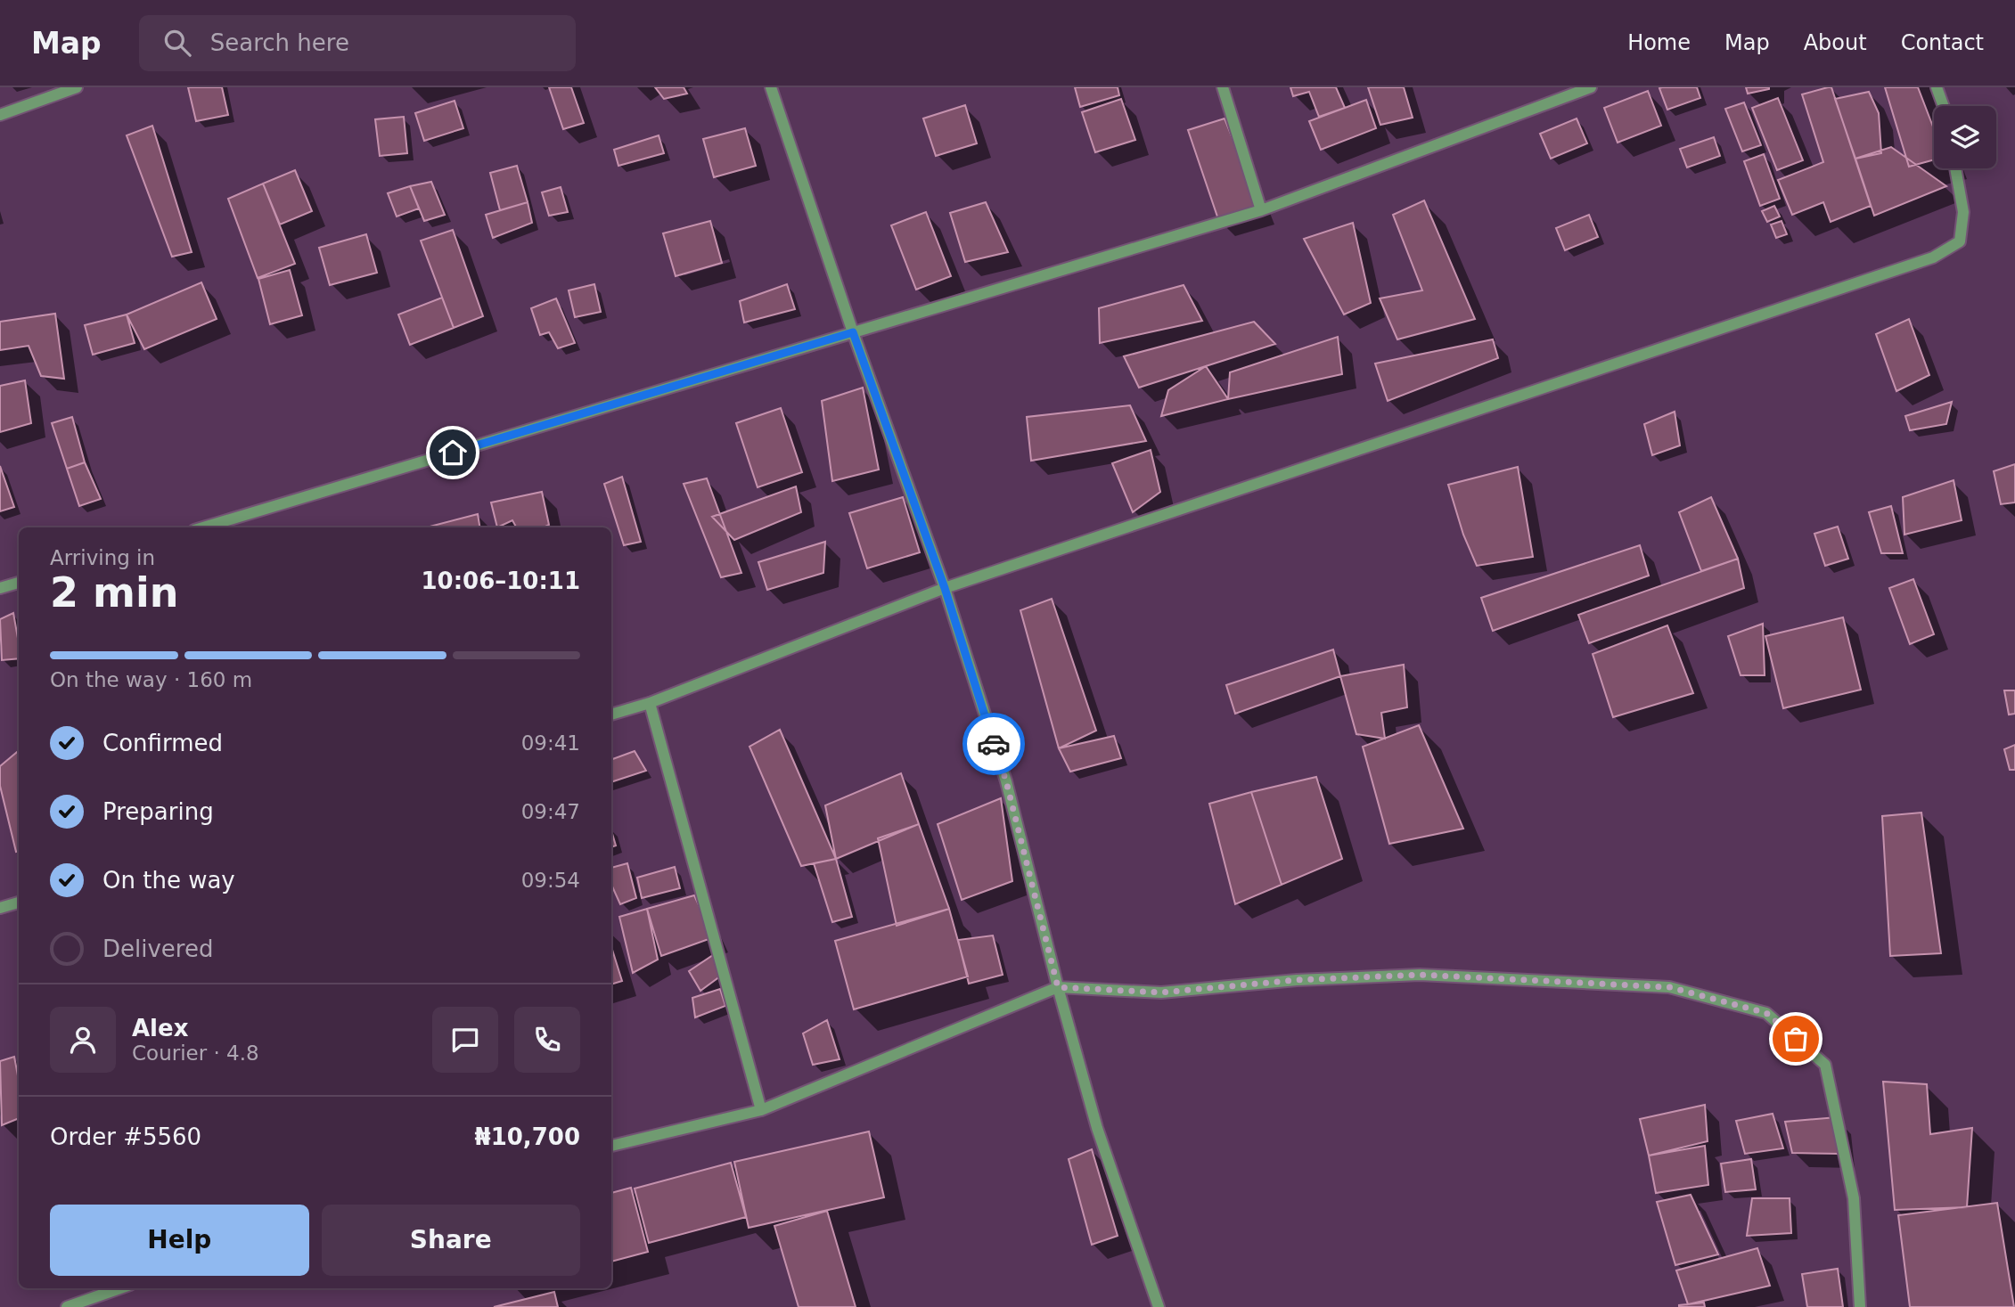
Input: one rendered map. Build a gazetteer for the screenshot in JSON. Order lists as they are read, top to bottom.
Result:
{
  "page": {
    "header": "Map",
    "search": "Search here",
    "nav": [
      "Home",
      "Map",
      "About",
      "Contact"
    ],
    "heading": ["2 min", "Arriving in", "10:06–10:11"],
    "panel": [
      "Alex",
      "Courier · 4.8",
      "Order #5560",
      "₦10,700"
    ],
    "bar": "On the way · 160 m",
    "list": [
      ["Confirmed", "09:41"],
      ["Preparing", "09:47"],
      ["On the way", "09:54"],
      "Delivered"
    ],
    "buttons": ["Help", "Share"]
  }
}
